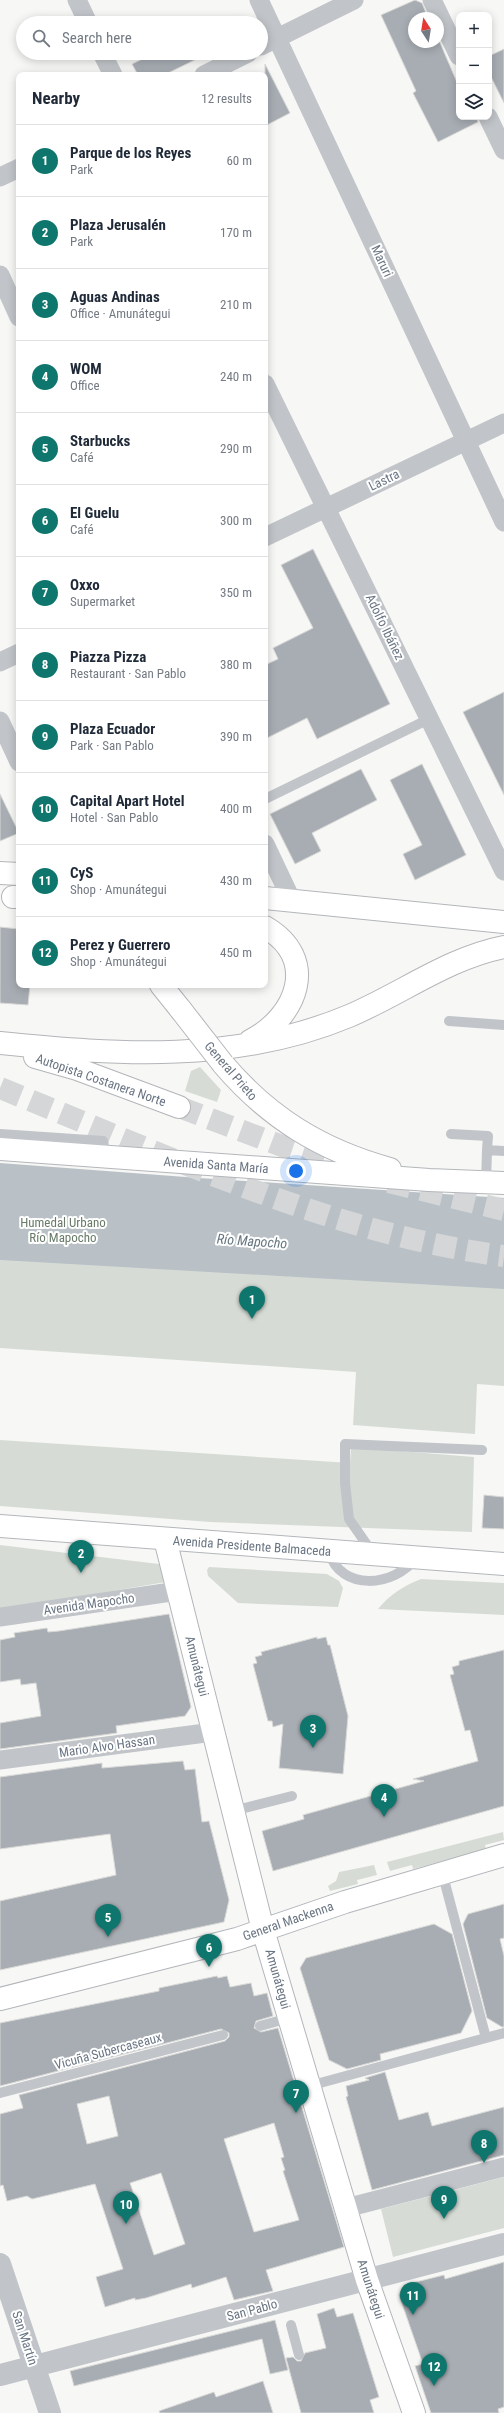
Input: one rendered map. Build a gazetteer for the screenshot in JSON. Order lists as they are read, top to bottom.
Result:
{
  "streets": {
    "main road": [
      "General Prieto",
      "Autopista Costanera Norte",
      "Avenida Santa María",
      "Avenida Presidente Balmaceda",
      "Amunátegui",
      "General Mackenna"
    ],
    "street": [
      "Maruri",
      "Lastra",
      "Adolfo Ibáñez",
      "Avenida Mapocho",
      "Mario Alvo Hassan",
      "San Pablo",
      "San Martín"
    ],
    "lane": ["Vicuña Subercaseaux"]
  },
  "crossings": [
    ["Maruri", "Lastra"],
    ["Lastra", "Adolfo Ibáñez"],
    ["General Prieto", "Avenida Santa María"],
    ["Avenida Presidente Balmaceda", "Amunátegui"],
    ["Avenida Mapocho", "Amunátegui"],
    ["Amunátegui", "Mario Alvo Hassan"],
    ["Amunátegui", "General Mackenna"],
    ["Amunátegui", "San Pablo"],
    ["San Pablo", "San Martín"]
  ],
  "water": ["Río Mapocho"],
  "parks": ["Humedal Urbano Río Mapocho"],
  "north": "top",
  "page": {
    "map_buttons": ["+", "−"],
    "search": "Search here",
    "heading": ["Nearby", "12 results"],
    "list": [
      {
        "mark": "1",
        "name": "Parque de los Reyes",
        "note": "Park",
        "value": "60 m"
      },
      {
        "mark": "2",
        "name": "Plaza Jerusalén",
        "note": "Park",
        "value": "170 m"
      },
      {
        "mark": "3",
        "name": "Aguas Andinas",
        "note": "Office · Amunátegui",
        "value": "210 m"
      },
      {
        "mark": "4",
        "name": "WOM",
        "note": "Office",
        "value": "240 m"
      },
      {
        "mark": "5",
        "name": "Starbucks",
        "note": "Café",
        "value": "290 m"
      },
      {
        "mark": "6",
        "name": "El Guelu",
        "note": "Café",
        "value": "300 m"
      },
      {
        "mark": "7",
        "name": "Oxxo",
        "note": "Supermarket",
        "value": "350 m"
      },
      {
        "mark": "8",
        "name": "Piazza Pizza",
        "note": "Restaurant · San Pablo",
        "value": "380 m"
      },
      {
        "mark": "9",
        "name": "Plaza Ecuador",
        "note": "Park · San Pablo",
        "value": "390 m"
      },
      {
        "mark": "10",
        "name": "Capital Apart Hotel",
        "note": "Hotel · San Pablo",
        "value": "400 m"
      },
      {
        "mark": "11",
        "name": "CyS",
        "note": "Shop · Amunátegui",
        "value": "430 m"
      },
      {
        "mark": "12",
        "name": "Perez y Guerrero",
        "note": "Shop · Amunátegui",
        "value": "450 m"
      }
    ],
    "pins": [
      "1",
      "2",
      "3",
      "4",
      "5",
      "6",
      "7",
      "8",
      "9",
      "10",
      "11",
      "12"
    ]
  }
}
